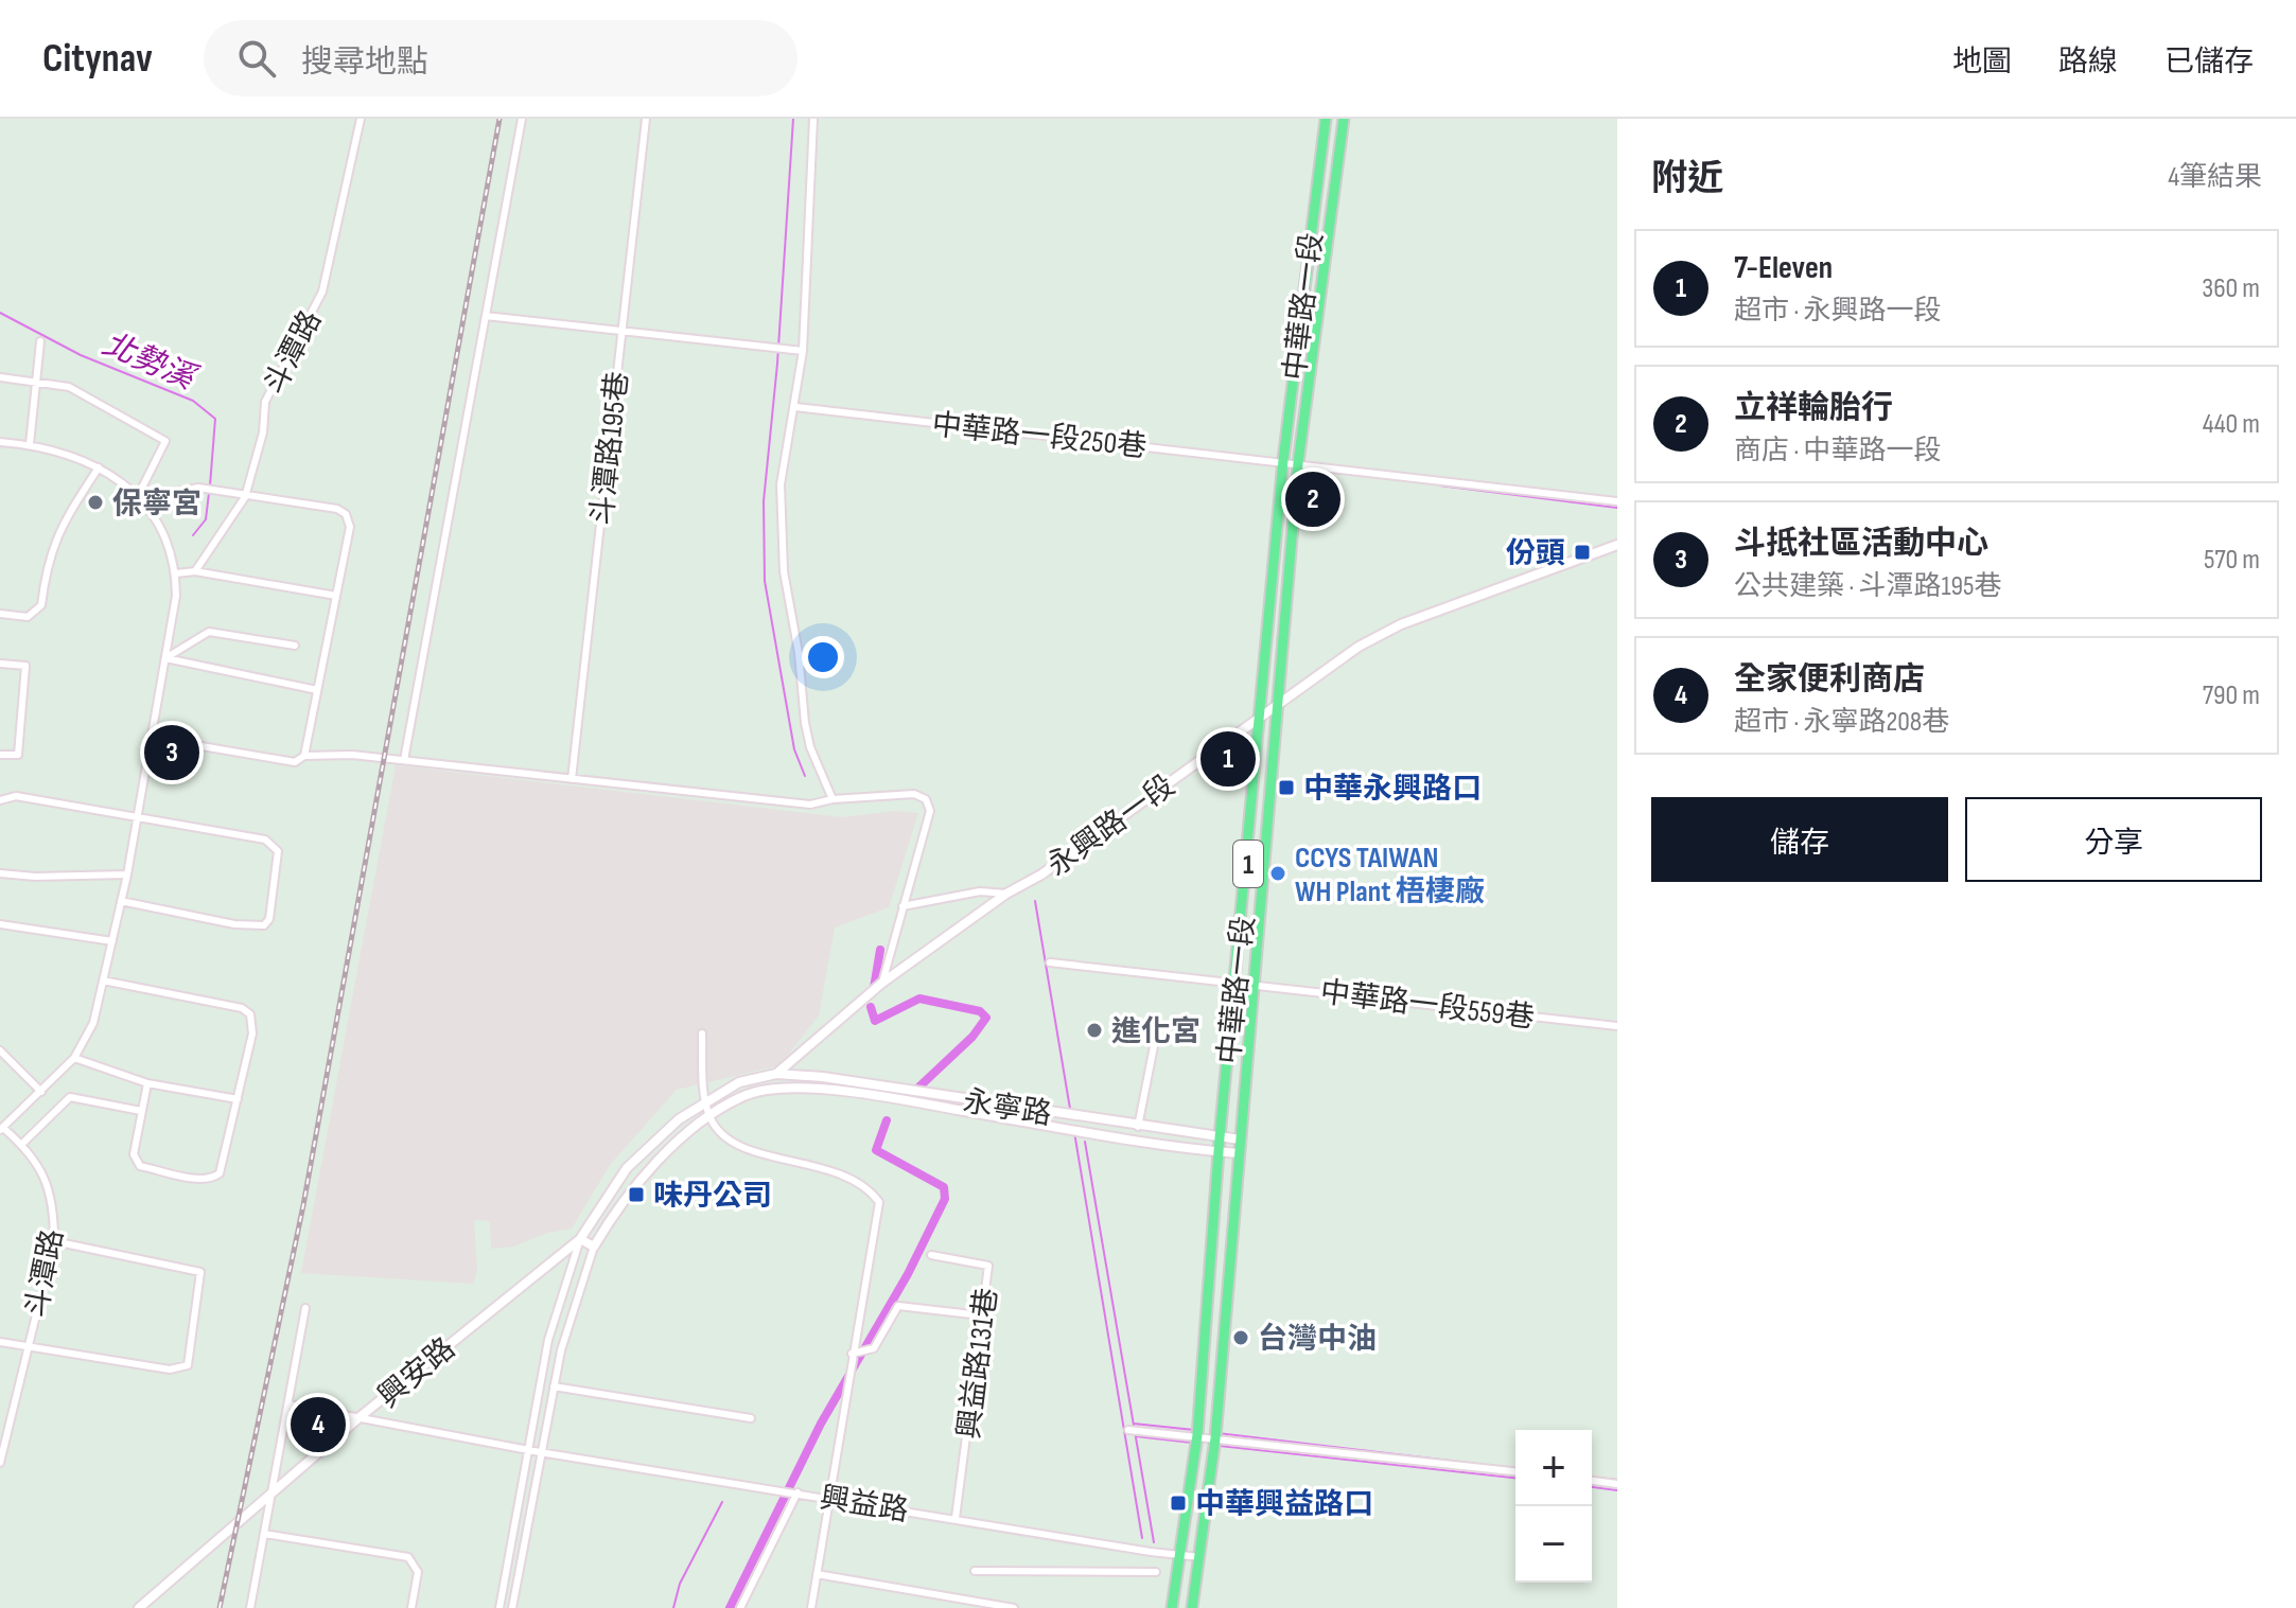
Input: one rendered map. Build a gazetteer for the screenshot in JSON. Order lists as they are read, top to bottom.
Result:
{
  "streets": {
    "main road": ["中華路一段", "1"],
    "street": [
      "斗潭路",
      "中華路一段250巷",
      "斗潭路195巷",
      "永興路一段",
      "中華路一段559巷",
      "永寧路",
      "興益路131巷",
      "興安路",
      "興益路"
    ]
  },
  "crossings": [
    ["中華路一段", "中華路一段250巷"],
    ["中華路一段", "永興路一段"],
    ["中華路一段", "中華路一段559巷"],
    ["中華路一段", "永寧路"],
    ["中華路一段", "興益路"],
    ["永興路一段", "興安路"],
    ["永寧路", "興安路"],
    ["興益路131巷", "興益路"],
    ["興安路", "興益路"]
  ],
  "water": ["北勢溪"],
  "places": {
    "other": [
      "保寧宮",
      "CCYS TAIWAN WH Plant 梧棲廠",
      "進化宮",
      "台灣中油"
    ],
    "transit": [
      "份頭",
      "中華永興路口",
      "味丹公司",
      "中華興益路口"
    ]
  },
  "page": {
    "header": "Citynav",
    "search": "搜尋地點",
    "nav": ["地圖", "路線", "已儲存"],
    "heading": ["附近", "4筆結果"],
    "list": [
      {
        "mark": "1",
        "name": "7-Eleven",
        "note": "超市 · 永興路一段",
        "value": "360 m"
      },
      {
        "mark": "2",
        "name": "立祥輪胎行",
        "note": "商店 · 中華路一段",
        "value": "440 m"
      },
      {
        "mark": "3",
        "name": "斗抵社區活動中心",
        "note": "公共建築 · 斗潭路195巷",
        "value": "570 m"
      },
      {
        "mark": "4",
        "name": "全家便利商店",
        "note": "超市 · 永寧路208巷",
        "value": "790 m"
      }
    ],
    "pins": [
      "2",
      "3",
      "1",
      "4"
    ],
    "buttons": ["儲存", "分享"],
    "map_buttons": ["+", "−"]
  }
}
